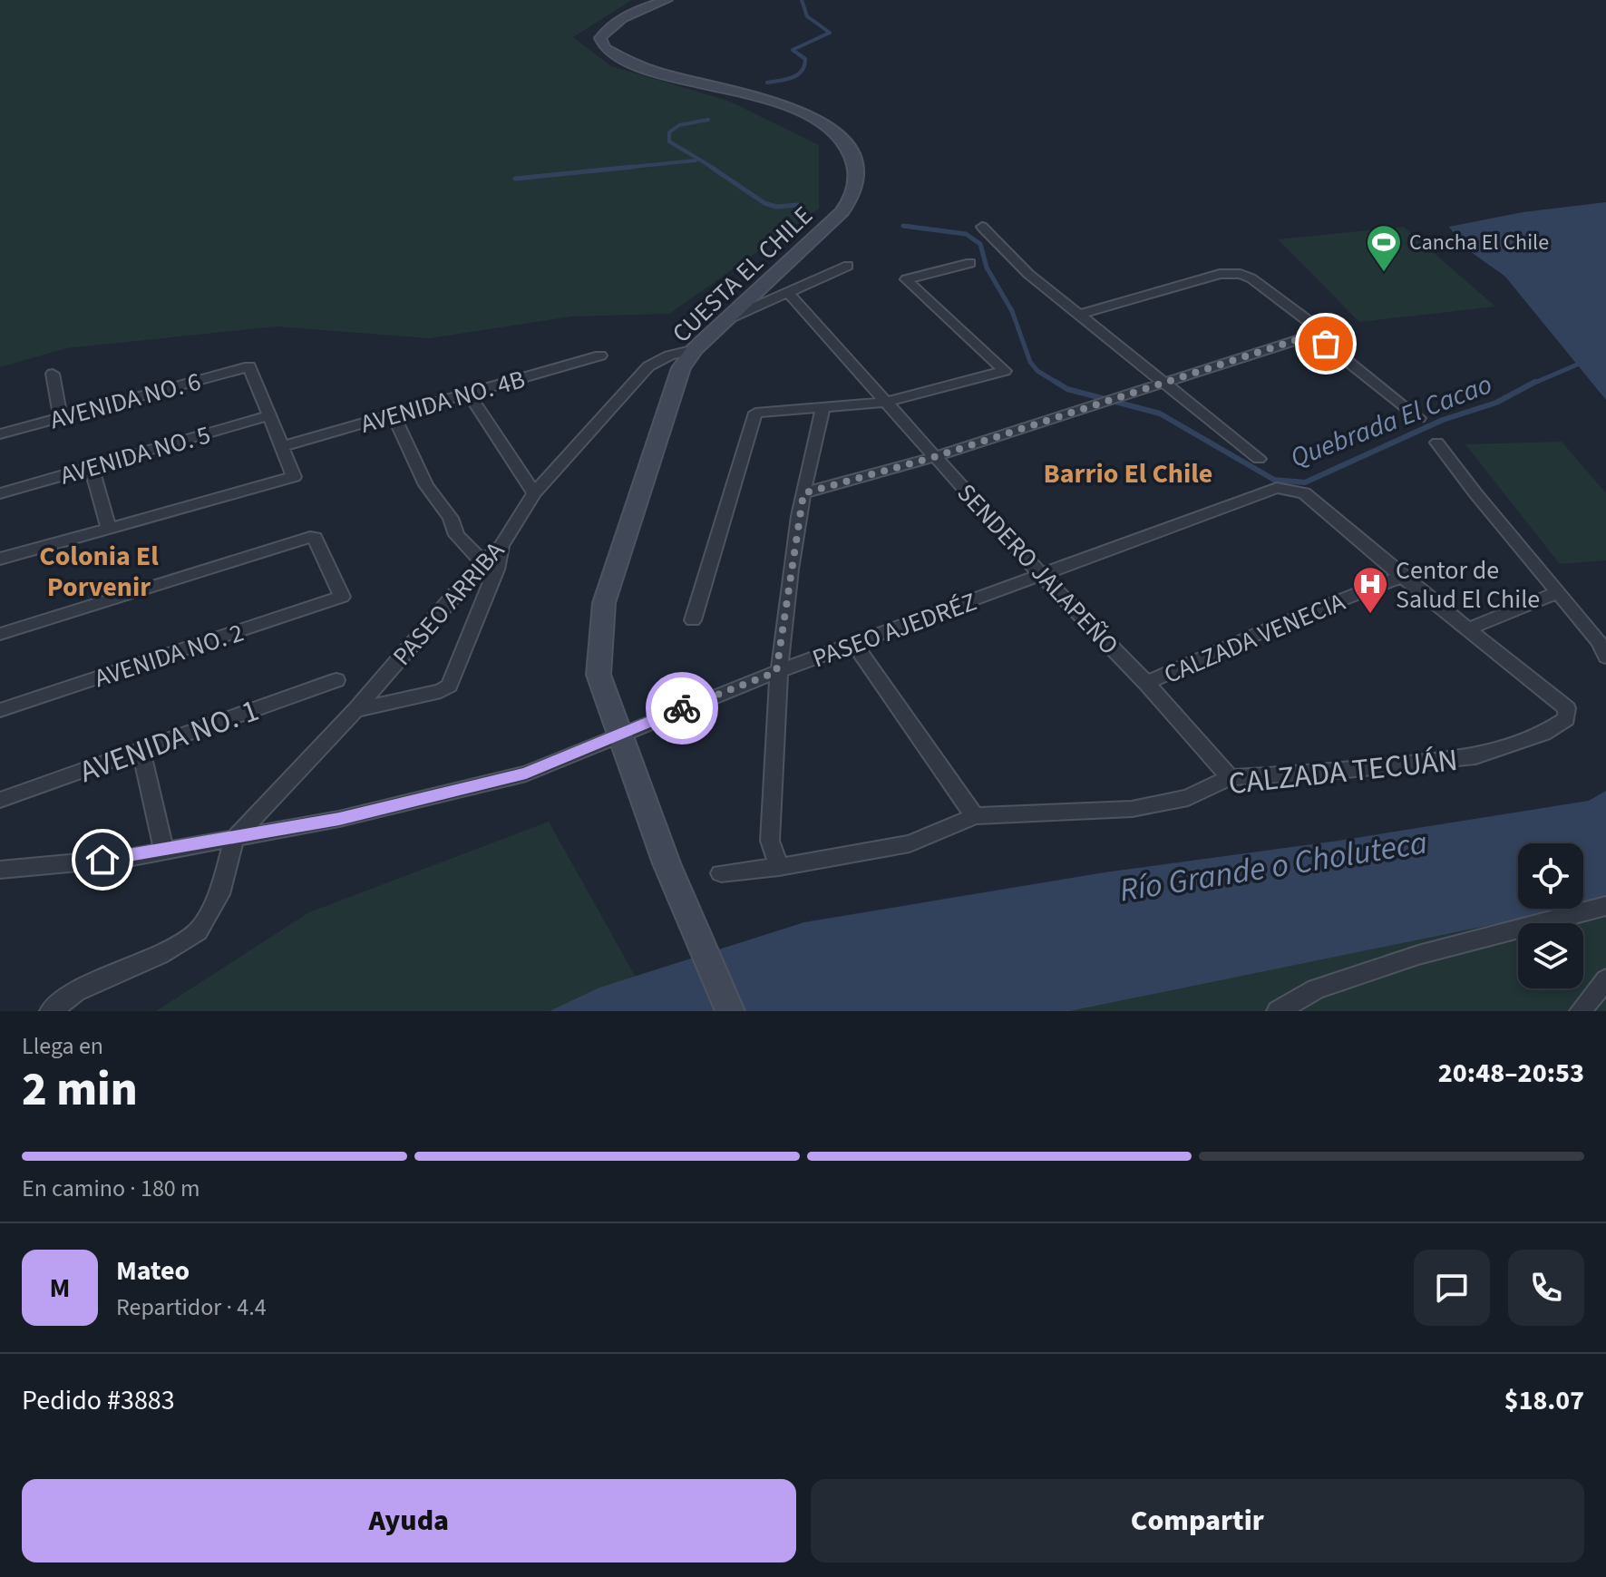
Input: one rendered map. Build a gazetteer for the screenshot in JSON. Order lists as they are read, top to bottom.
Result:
{
  "streets": {
    "main road": ["CUESTA EL CHILE"],
    "street": [
      "AVENIDA NO. 6",
      "AVENIDA NO. 4B",
      "AVENIDA NO. 5",
      "SENDERO JALAPEÑO",
      "PASEO ARRIBA",
      "PASEO AJEDRÉZ",
      "CALZADA VENECIA",
      "AVENIDA NO. 2",
      "AVENIDA NO. 1",
      "CALZADA TECUÁN"
    ]
  },
  "crossings": [
    ["CUESTA EL CHILE", "PASEO ARRIBA"],
    ["CUESTA EL CHILE", "PASEO AJEDRÉZ"],
    ["AVENIDA NO. 6", "AVENIDA NO. 5"],
    ["SENDERO JALAPEÑO", "PASEO AJEDRÉZ"],
    ["SENDERO JALAPEÑO", "CALZADA VENECIA"],
    ["SENDERO JALAPEÑO", "CALZADA TECUÁN"],
    ["PASEO ARRIBA", "PASEO AJEDRÉZ"],
    ["PASEO AJEDRÉZ", "CALZADA VENECIA"]
  ],
  "districts": ["Barrio El Chile", "Colonia El Porvenir"],
  "water": ["Quebrada El Cacao", "Río Grande o Choluteca"],
  "places": {
    "sports": ["Cancha El Chile"],
    "hospital": ["Centor de Salud El Chile"]
  },
  "page": {
    "heading": ["2 min", "Llega en", "20:48–20:53"],
    "panel": [
      "Mateo",
      "Repartidor · 4.4",
      "Pedido #3883",
      "$18.07"
    ],
    "bar": "En camino · 180 m",
    "round": "M",
    "buttons": ["Ayuda", "Compartir"]
  }
}
